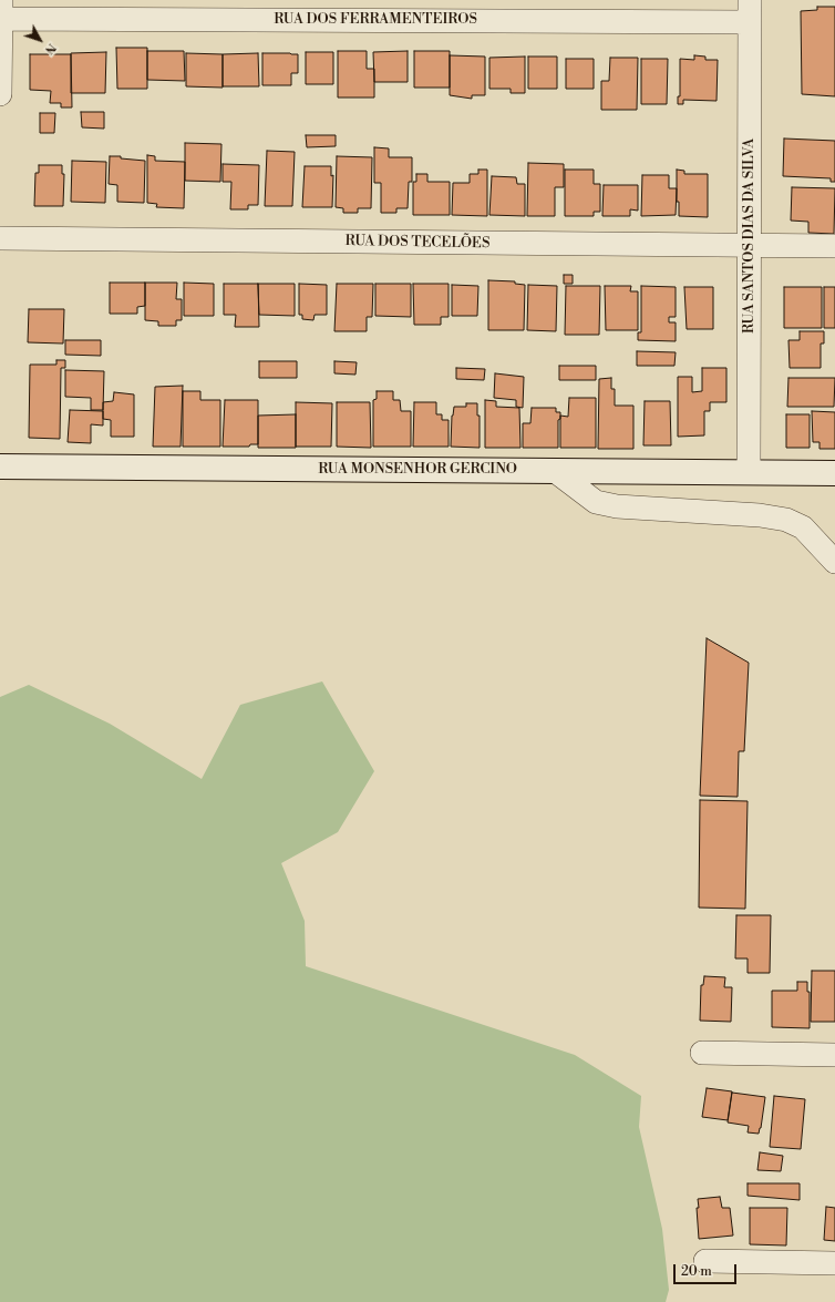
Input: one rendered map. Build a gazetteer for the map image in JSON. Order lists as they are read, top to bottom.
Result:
{
  "streets": {
    "main road": ["RUA MONSENHOR GERCINO"],
    "street": ["RUA DOS FERRAMENTEIROS", "RUA SANTOS DIAS DA SILVA", "RUA DOS TECELÕES"]
  },
  "crossings": [
    ["RUA DOS FERRAMENTEIROS", "RUA SANTOS DIAS DA SILVA"],
    ["RUA SANTOS DIAS DA SILVA", "RUA DOS TECELÕES"],
    ["RUA SANTOS DIAS DA SILVA", "RUA MONSENHOR GERCINO"]
  ],
  "scale_bar": "20 m",
  "north": "bottom right"
}
